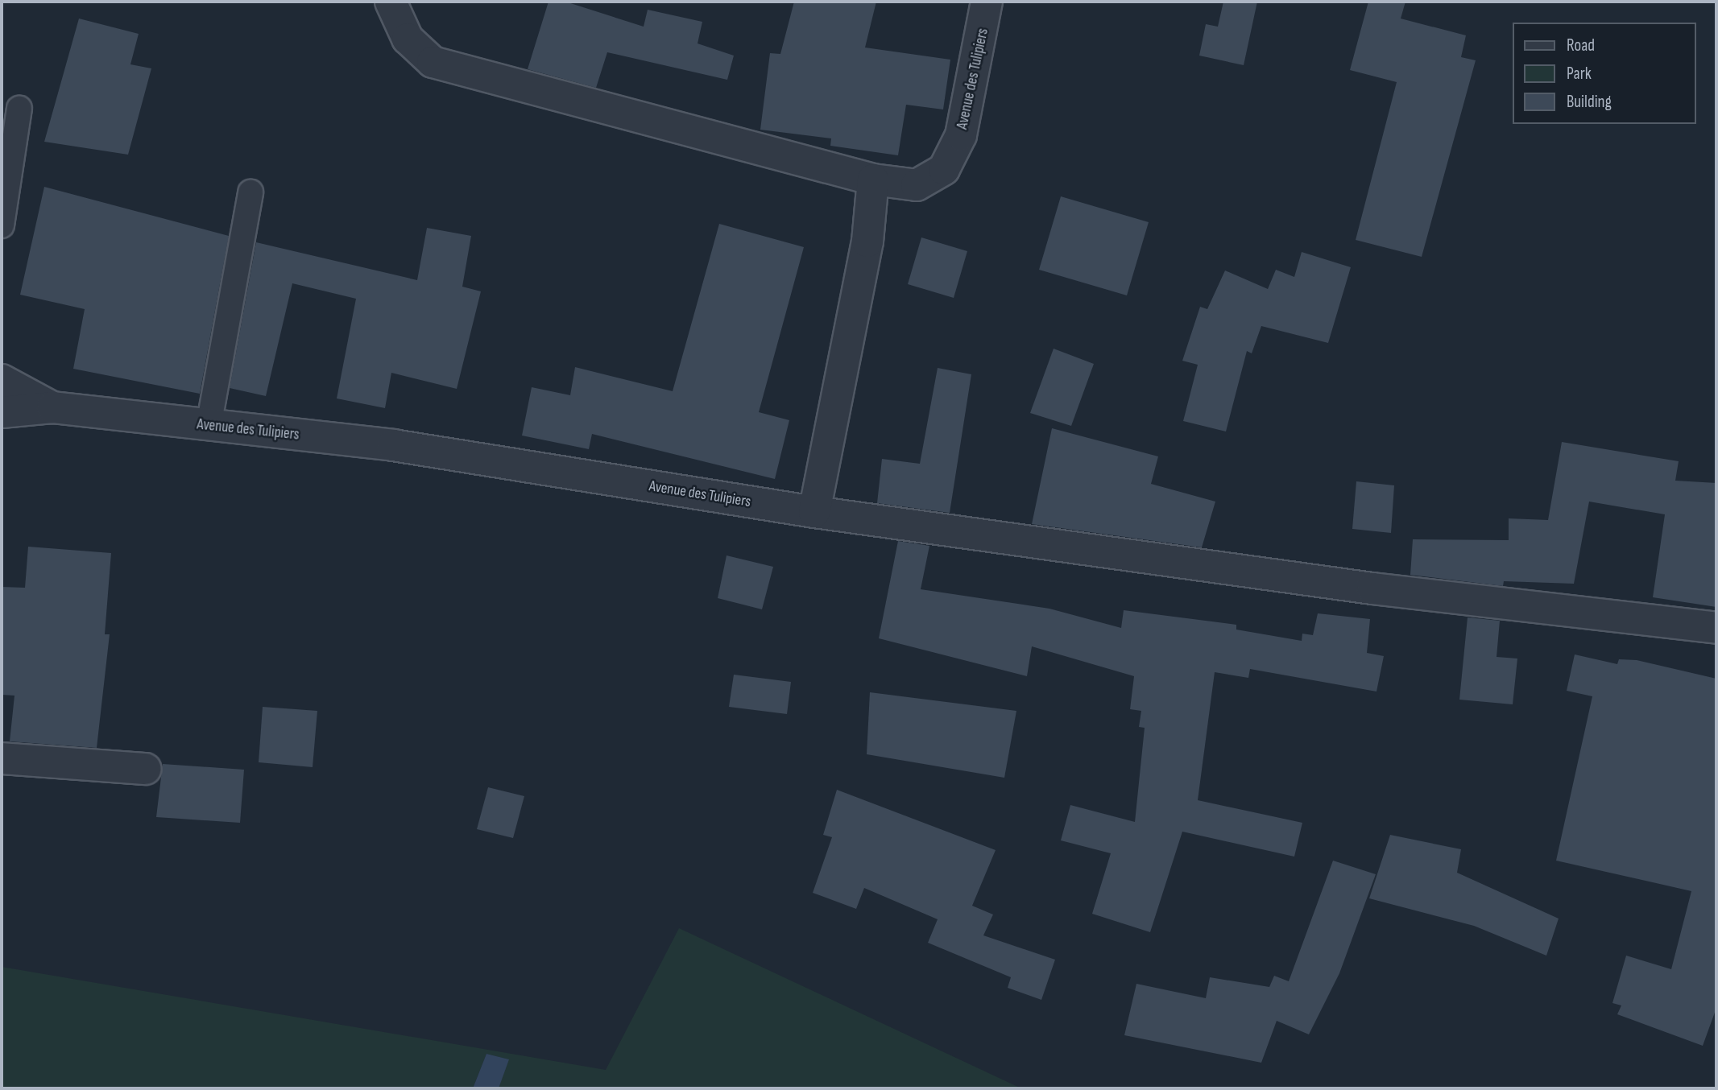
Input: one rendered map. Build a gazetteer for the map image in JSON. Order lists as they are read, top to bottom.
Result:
{
  "streets": {
    "street": ["Avenue des Tulipiers"]
  },
  "legend": ["Road", "Park", "Building"]
}
